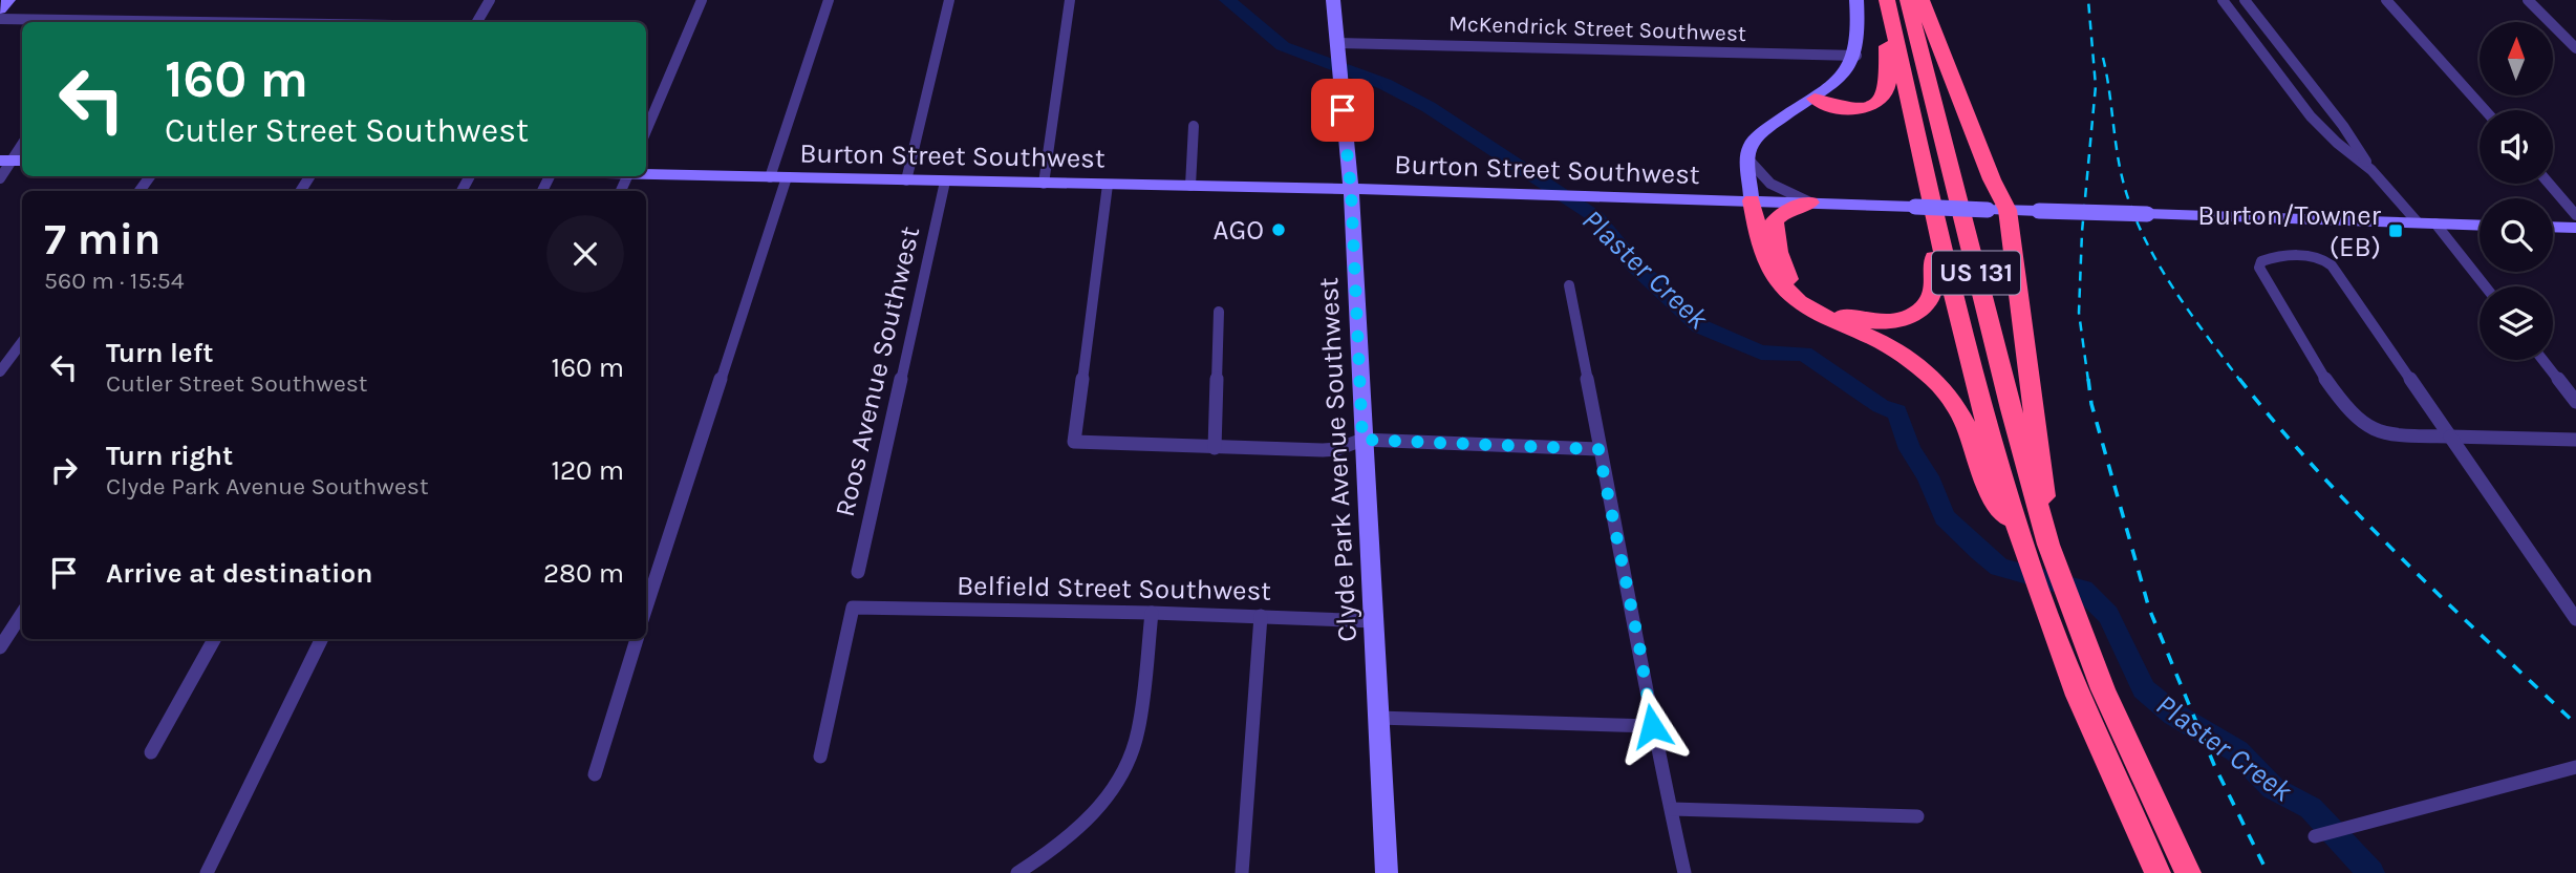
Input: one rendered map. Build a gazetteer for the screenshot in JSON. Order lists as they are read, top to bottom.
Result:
{
  "streets": {
    "highway": ["US 131"],
    "main road": ["Burton Street Southwest", "Clyde Park Avenue Southwest"],
    "street": ["McKendrick Street Southwest", "Roos Avenue Southwest", "Belfield Street Southwest"]
  },
  "crossings": [
    ["McKendrick Street Southwest", "Clyde Park Avenue Southwest"],
    ["Burton Street Southwest", "Roos Avenue Southwest"],
    ["Burton Street Southwest", "Clyde Park Avenue Southwest"],
    ["Clyde Park Avenue Southwest", "Belfield Street Southwest"]
  ],
  "water": ["Plaster Creek"],
  "places": {
    "other": ["AGO"],
    "transit": ["Burton/Towner (EB)"]
  },
  "north": "top",
  "page": {
    "turn": ["160 m", "Cutler Street Southwest"],
    "heading": ["7 min", "560 m · 15:54"],
    "list": [
      {
        "name": "Turn left",
        "note": "Cutler Street Southwest",
        "value": "160 m"
      },
      {
        "name": "Turn right",
        "note": "Clyde Park Avenue Southwest",
        "value": "120 m"
      },
      {
        "name": "Arrive at destination",
        "value": "280 m"
      }
    ]
  }
}
